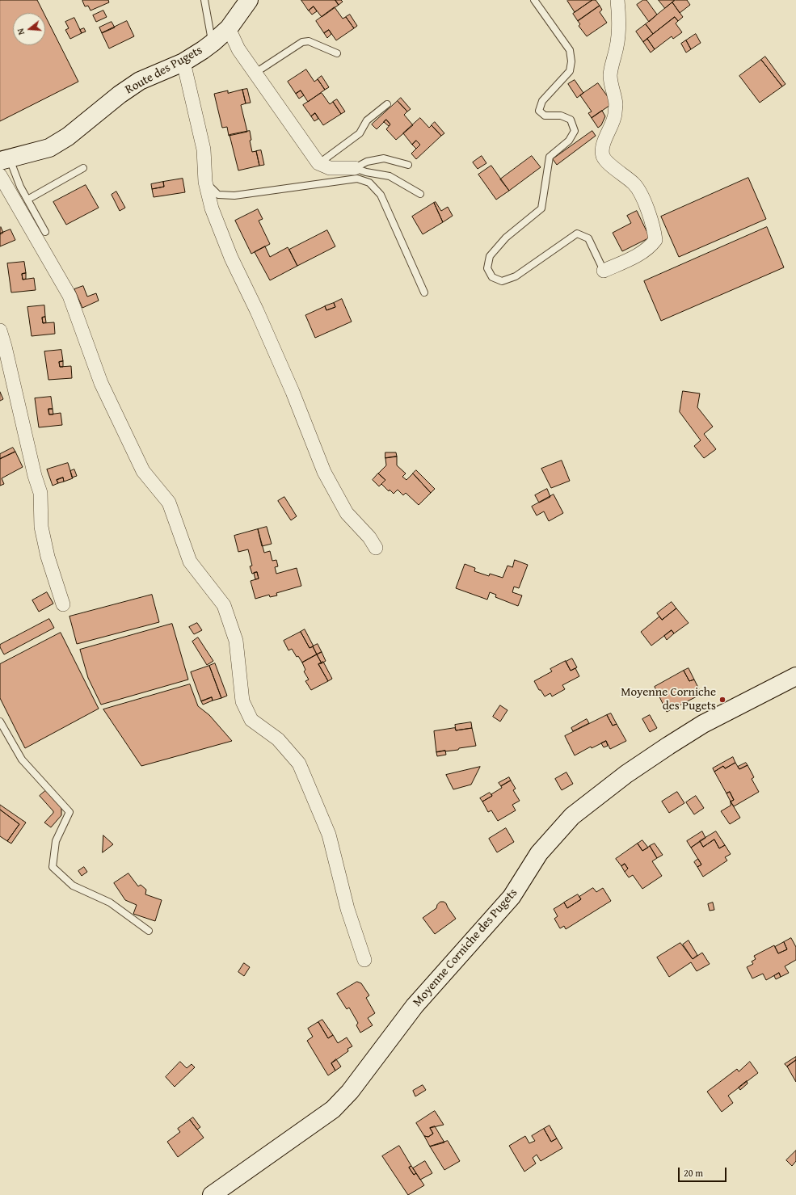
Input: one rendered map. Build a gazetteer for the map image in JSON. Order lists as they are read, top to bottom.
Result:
{
  "streets": {
    "street": ["Route des Pugets", "Moyenne Corniche des Pugets"]
  },
  "places": ["Moyenne Corniche des Pugets"],
  "scale_bar": "20 m",
  "north": "left"
}
